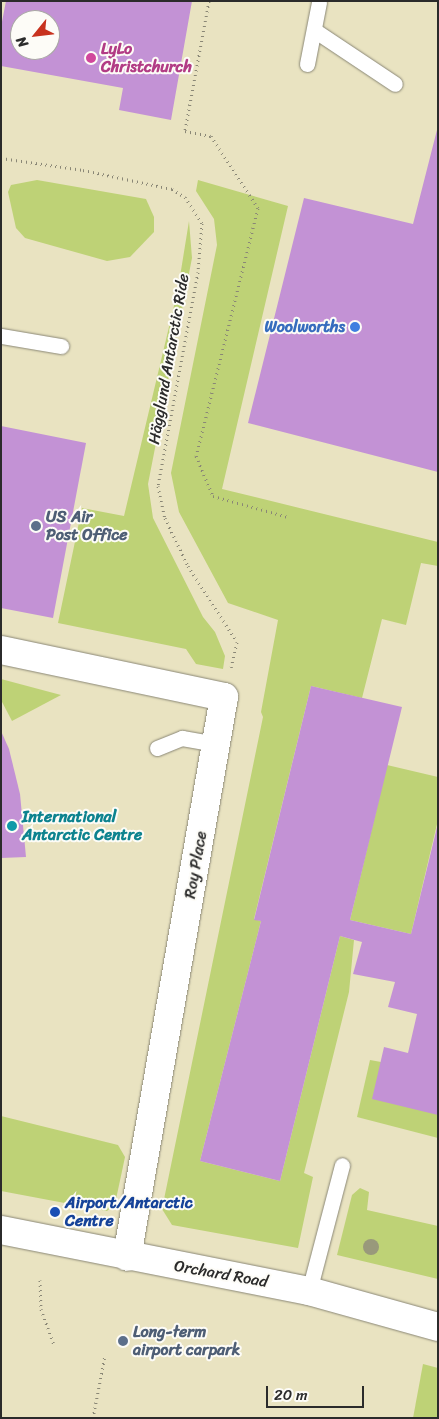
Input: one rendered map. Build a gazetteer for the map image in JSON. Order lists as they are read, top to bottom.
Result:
{
  "streets": {
    "street": ["Roy Place", "Orchard Road"],
    "path": ["Hägglund Antarctic Ride"]
  },
  "crossings": [
    ["Hägglund Antarctic Ride", "Roy Place"],
    ["Roy Place", "Orchard Road"]
  ],
  "places": [
    "LyLo Christchurch",
    "Woolworths",
    "US Air Post Office",
    "International Antarctic Centre",
    "Airport/Antarctic Centre",
    "Long-term airport carpark"
  ],
  "scale_bar": "20 m",
  "north": "bottom left"
}
